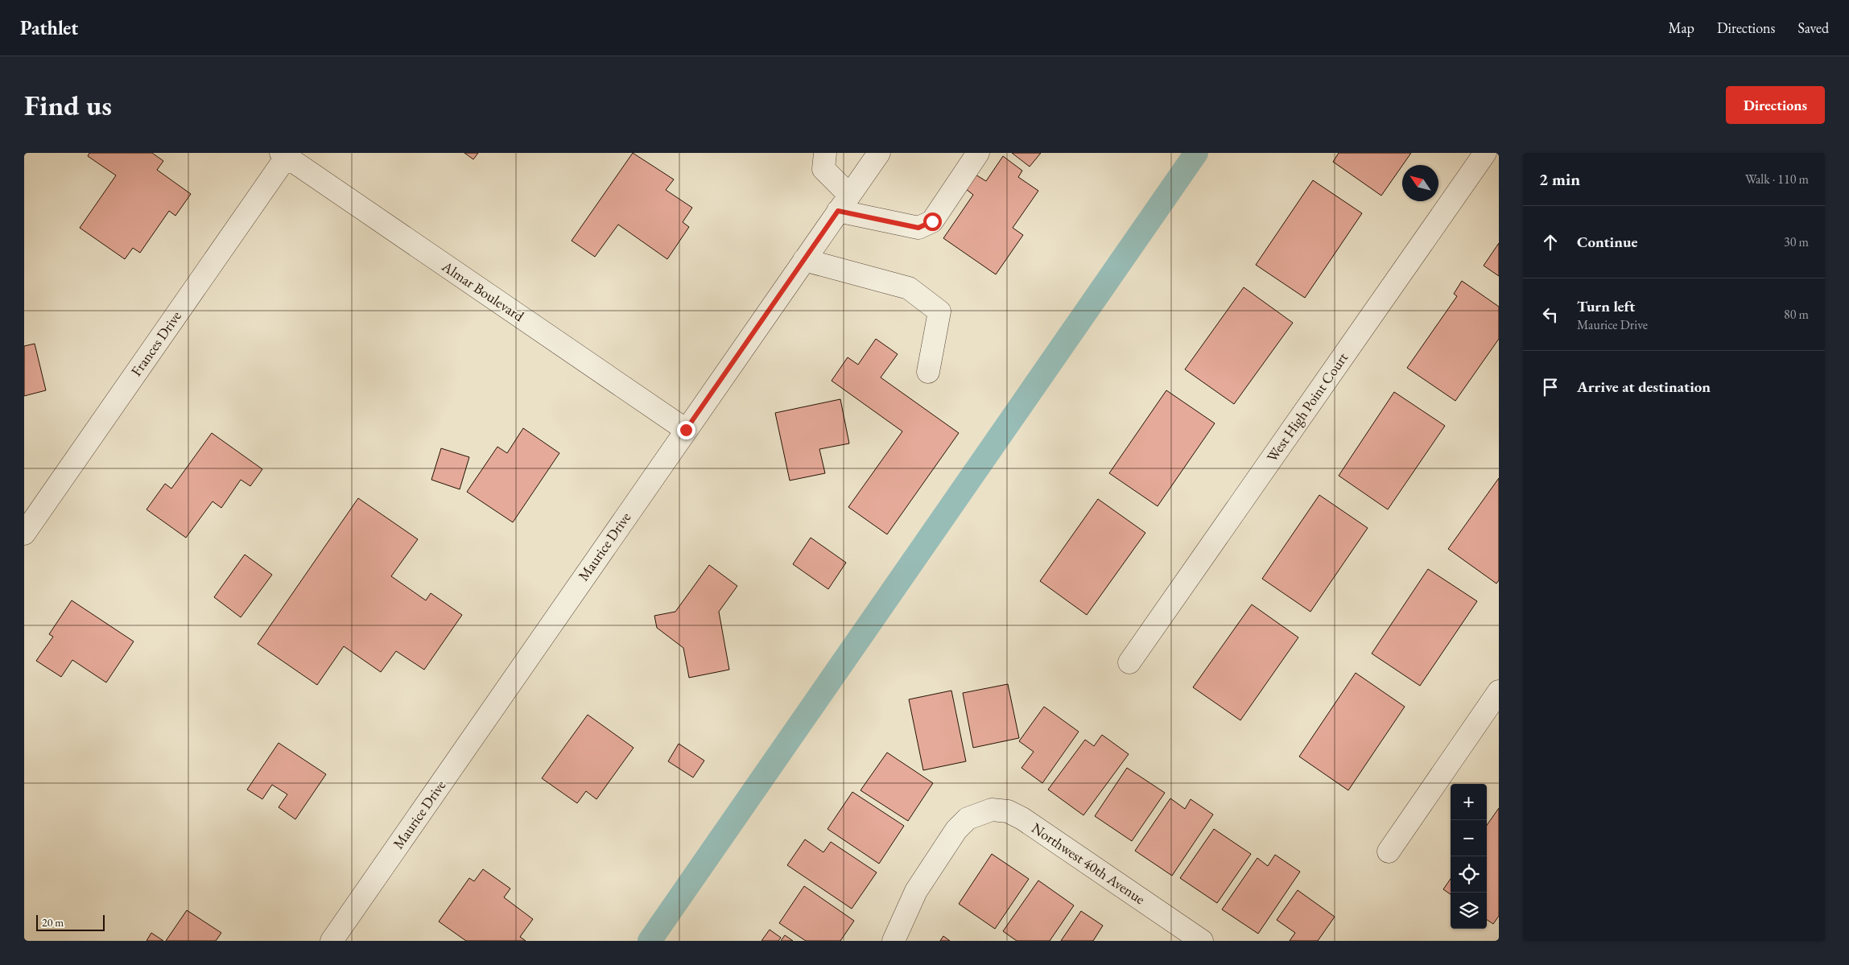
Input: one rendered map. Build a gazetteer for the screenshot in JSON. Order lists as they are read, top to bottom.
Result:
{
  "streets": {
    "street": [
      "Almar Boulevard",
      "Frances Drive",
      "West High Point Court",
      "Maurice Drive",
      "Northwest 40th Avenue"
    ]
  },
  "crossings": [
    ["Almar Boulevard", "Frances Drive"],
    ["Almar Boulevard", "Maurice Drive"]
  ],
  "scale_bar": "20 m",
  "north": "top left",
  "page": {
    "header": "Pathlet",
    "nav": ["Map", "Directions", "Saved"],
    "buttons": "Directions",
    "title": "Find us",
    "heading": ["2 min", "Walk · 110 m"],
    "list": [
      ["Continue", "30 m"],
      ["Turn left", "Maurice Drive", "80 m"],
      "Arrive at destination"
    ],
    "map_buttons": ["+", "−"],
    "scale": "20 m"
  }
}
